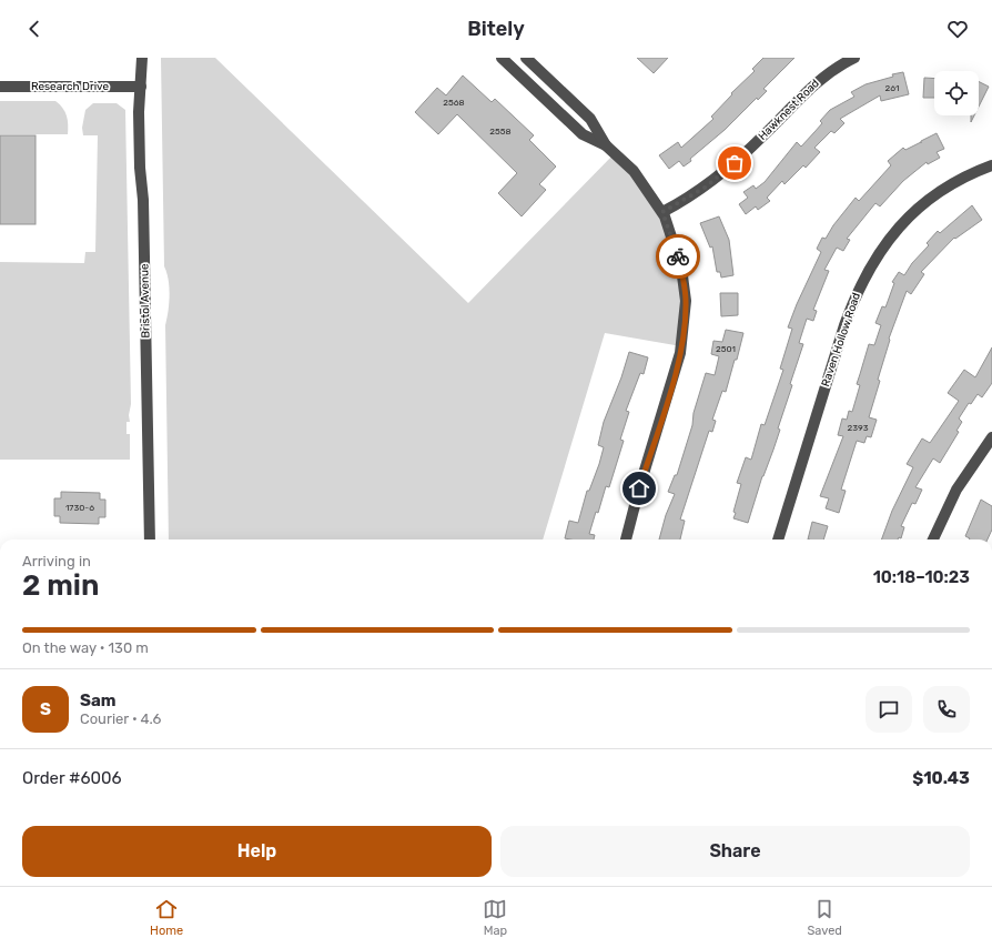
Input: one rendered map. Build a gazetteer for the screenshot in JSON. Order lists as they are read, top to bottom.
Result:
{
  "streets": {
    "street": [
      "Research Drive",
      "Hawknest Road",
      "Bristol Avenue",
      "Raven Hollow Road"
    ]
  },
  "crossings": [
    ["Research Drive", "Bristol Avenue"]
  ],
  "house_numbers": [
    "261",
    "2568",
    "2558",
    "2501",
    "2393",
    "1730-6"
  ],
  "page": {
    "header": "Bitely",
    "heading": ["2 min", "Arriving in", "10:18–10:23"],
    "panel": [
      "Sam",
      "Courier · 4.6",
      "Order #6006",
      "$10.43"
    ],
    "bar": "On the way · 130 m",
    "round": "S",
    "buttons": ["Help", "Share"],
    "tabs": ["Home", "Map", "Saved"]
  }
}
